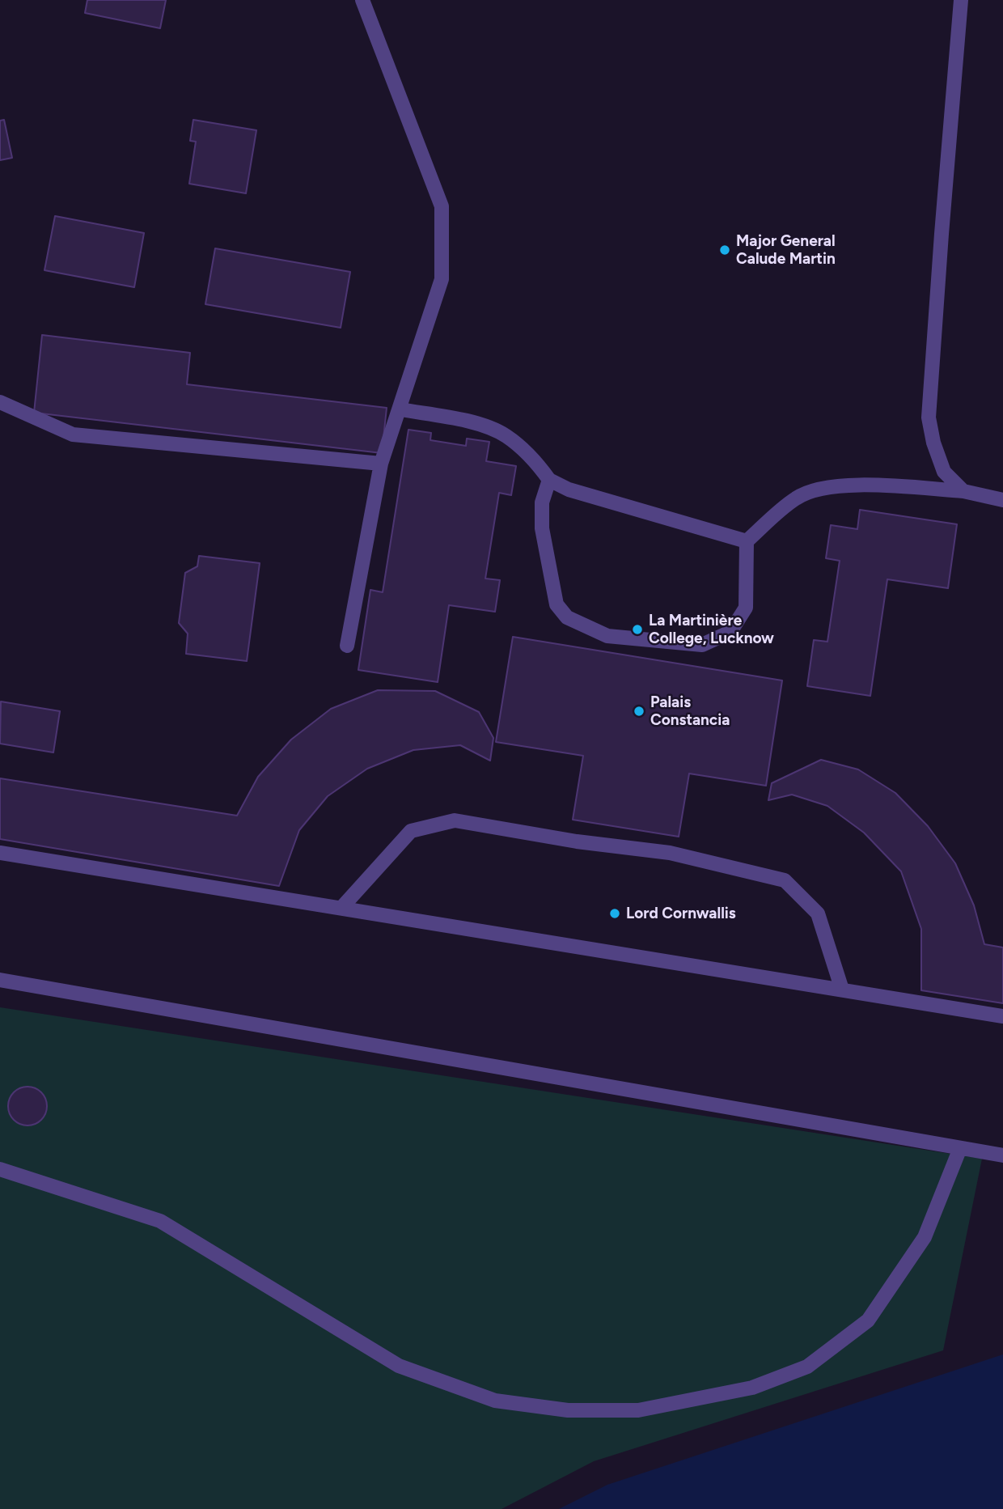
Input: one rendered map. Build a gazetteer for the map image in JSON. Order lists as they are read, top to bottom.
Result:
{
  "places": [
    "Major General Calude Martin",
    "La Martinière College, Lucknow",
    "Palais Constancia",
    "Lord Cornwallis"
  ]
}
